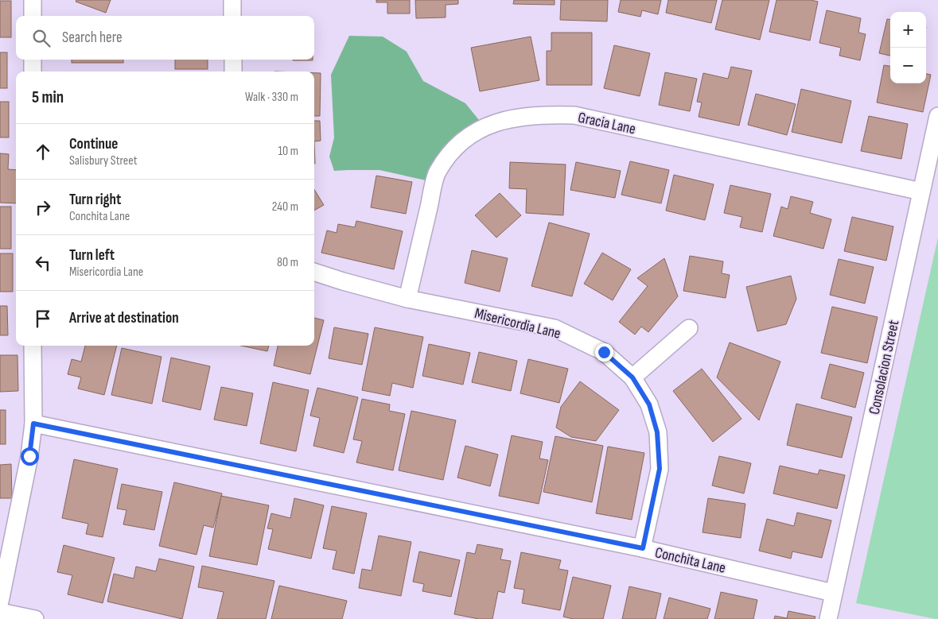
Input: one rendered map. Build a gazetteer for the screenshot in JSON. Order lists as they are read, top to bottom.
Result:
{
  "streets": {
    "street": [
      "Gracia Lane",
      "Misericordia Lane",
      "Consolacion Street",
      "Conchita Lane"
    ]
  },
  "crossings": [
    ["Gracia Lane", "Misericordia Lane"],
    ["Gracia Lane", "Consolacion Street"],
    ["Misericordia Lane", "Conchita Lane"],
    ["Consolacion Street", "Conchita Lane"]
  ],
  "page": {
    "map_buttons": ["+", "−"],
    "search": "Search here",
    "heading": ["5 min", "Walk · 330 m"],
    "list": [
      ["Continue", "Salisbury Street", "10 m"],
      ["Turn right", "Conchita Lane", "240 m"],
      ["Turn left", "Misericordia Lane", "80 m"],
      "Arrive at destination"
    ]
  }
}
